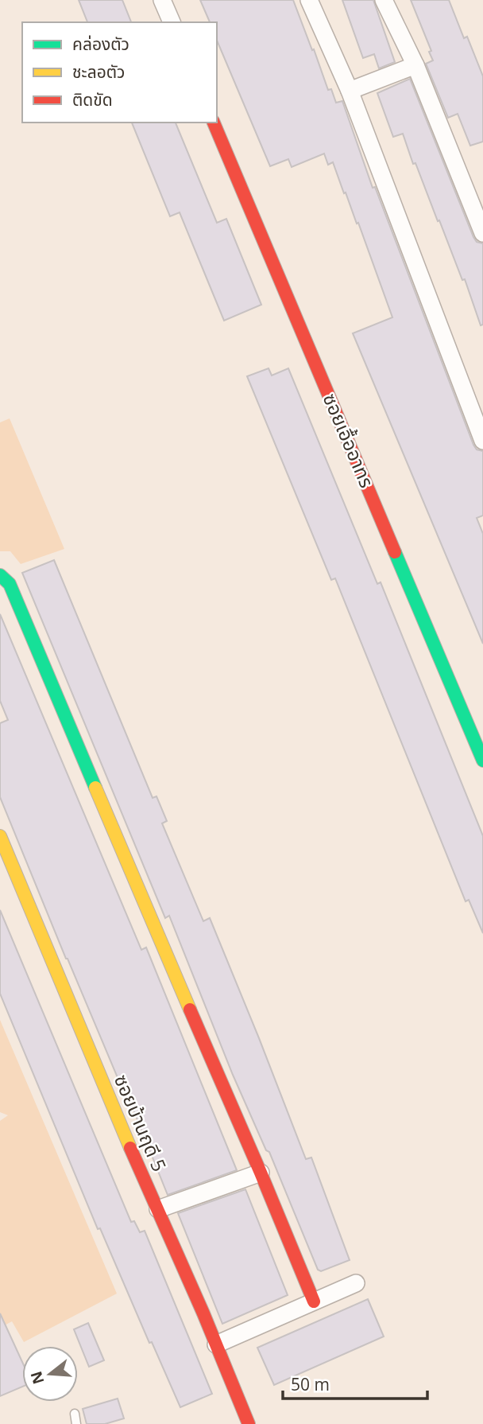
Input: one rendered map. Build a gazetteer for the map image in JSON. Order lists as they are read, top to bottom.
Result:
{
  "streets": {
    "street": ["ซอยเอื้ออาทร", "ซอยบ้านฤดี 5"]
  },
  "legend": ["คล่องตัว", "ชะลอตัว", "ติดขัด"],
  "scale_bar": "50 m",
  "north": "left"
}
